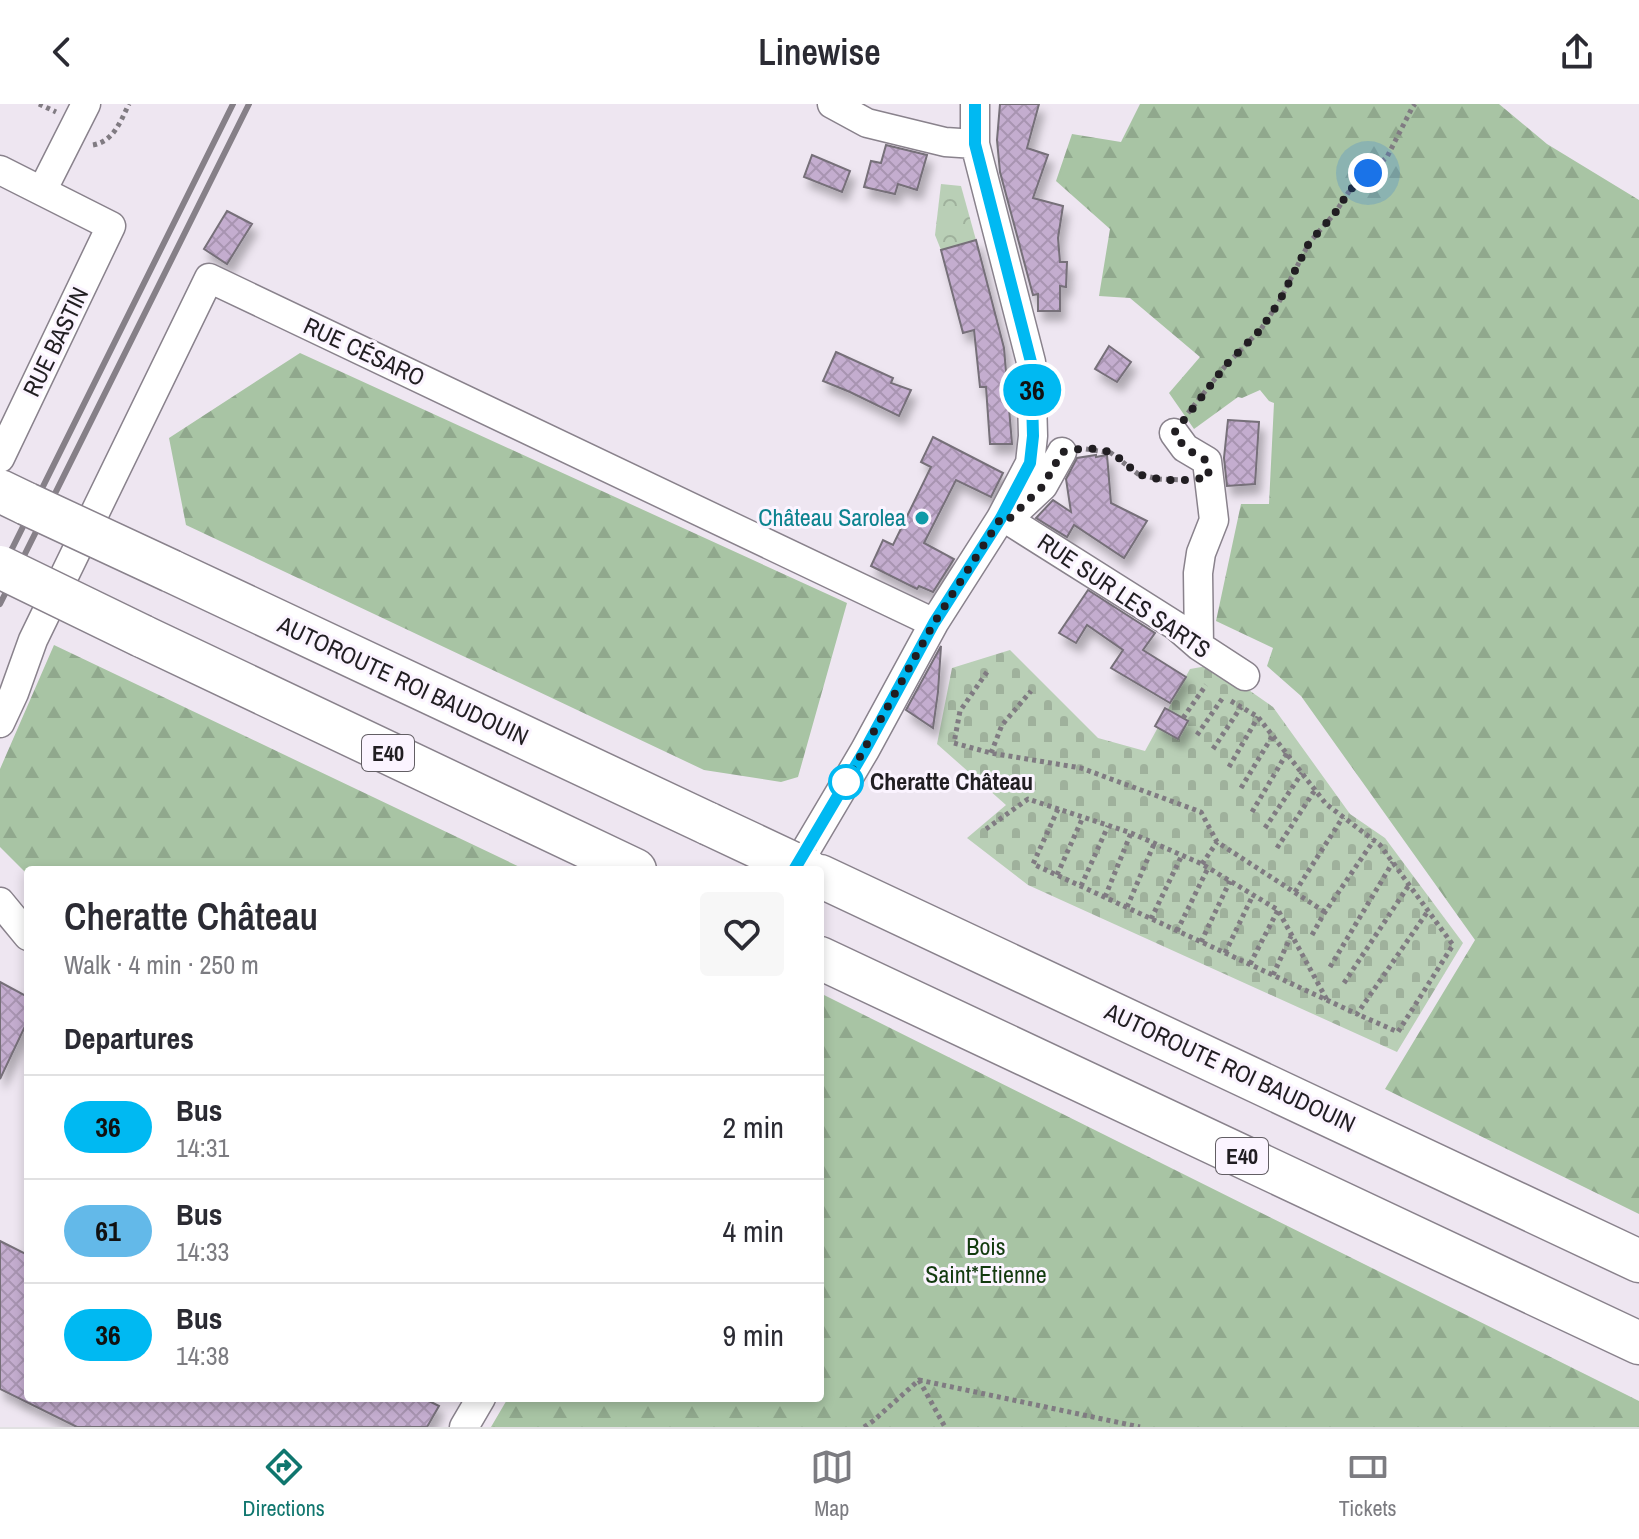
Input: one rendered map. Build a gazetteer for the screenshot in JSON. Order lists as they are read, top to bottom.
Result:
{
  "streets": {
    "highway": ["AUTOROUTE ROI BAUDOUIN", "E40"],
    "street": ["RUE BASTIN", "RUE CÉSARO", "RUE SUR LES SARTS"]
  },
  "parks": ["Bois Saint*Etienne"],
  "places": ["Château Sarolea", "Cheratte Château"],
  "lines": ["bus line 36"],
  "page": {
    "header": "Linewise",
    "on_map": "36",
    "heading": [
      ["Cheratte Château", "Walk · 4 min · 250 m"],
      "Departures"
    ],
    "list": [
      {
        "mark": "36",
        "name": "Bus",
        "note": "14:31",
        "value": "2 min"
      },
      {
        "mark": "61",
        "name": "Bus",
        "note": "14:33",
        "value": "4 min"
      },
      {
        "mark": "36",
        "name": "Bus",
        "note": "14:38",
        "value": "9 min"
      }
    ],
    "tabs": ["Directions", "Map", "Tickets"]
  }
}
